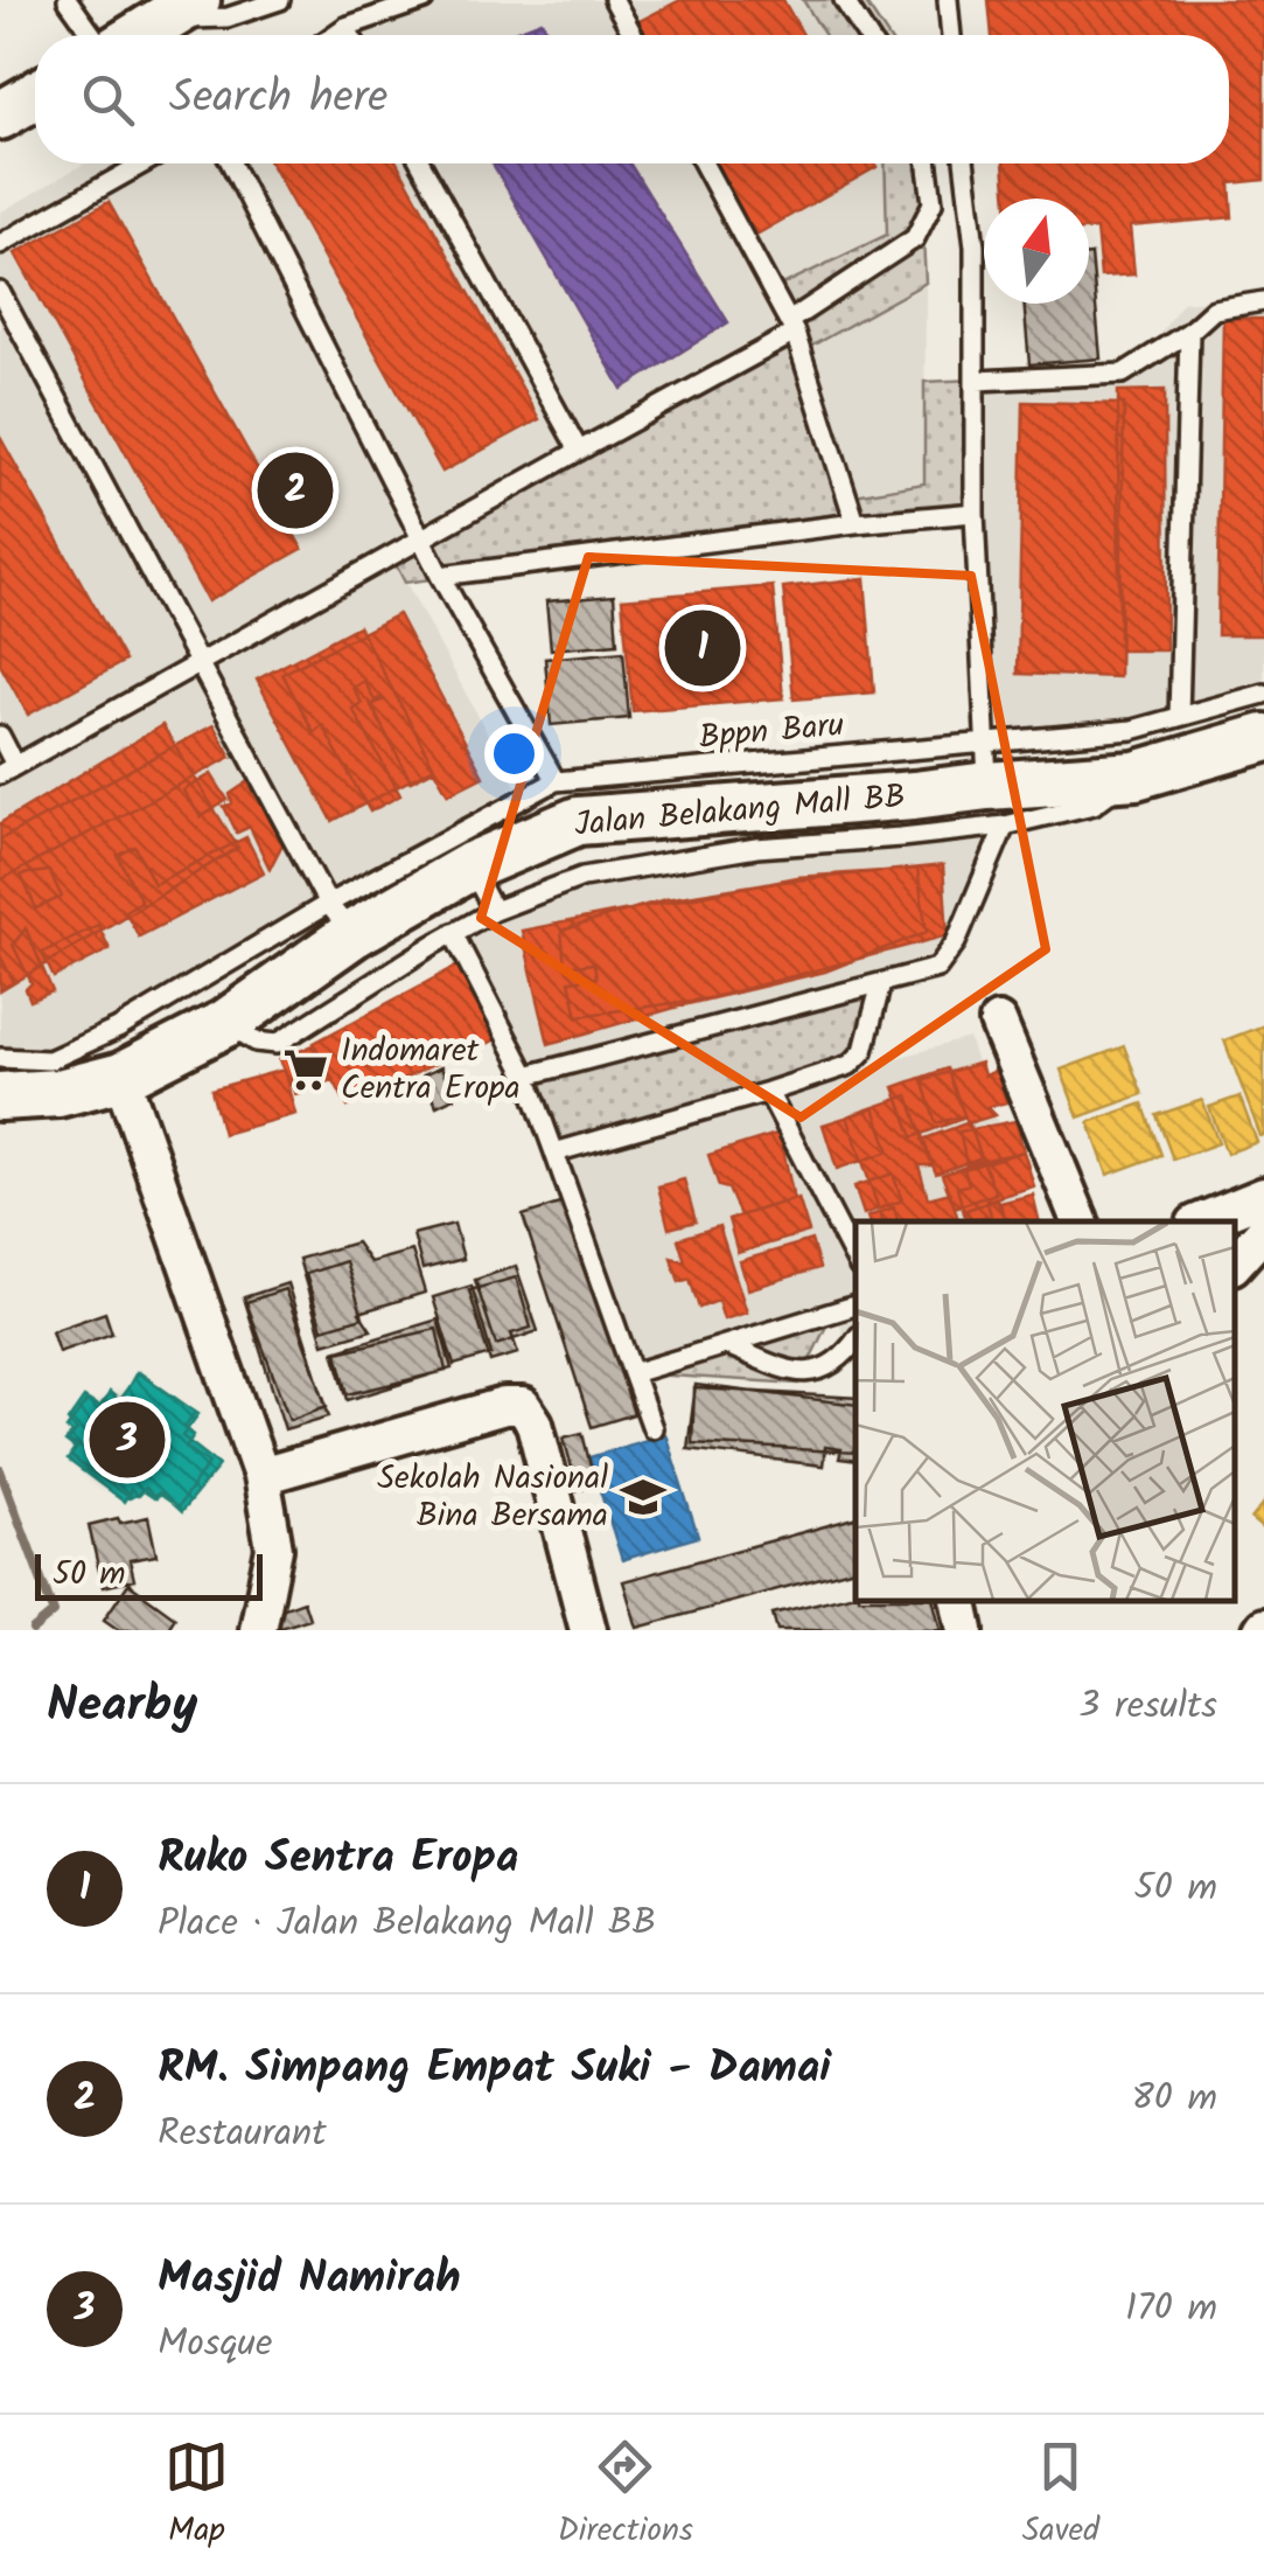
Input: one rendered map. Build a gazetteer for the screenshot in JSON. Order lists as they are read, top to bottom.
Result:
{
  "streets": {
    "main road": ["Jalan Belakang Mall BB"],
    "lane": ["Bppn Baru"]
  },
  "crossings": [
    ["Bppn Baru", "Jalan Belakang Mall BB"]
  ],
  "places": {
    "supermarket": ["Indomaret Centra Eropa"],
    "school or university": ["Sekolah Nasional Bina Bersama"]
  },
  "scale_bar": "50 m",
  "north": "top",
  "page": {
    "search": "Search here",
    "pins": ["2", "1", "3"],
    "scale": "50 m",
    "heading": ["Nearby", "3 results"],
    "list": [
      {
        "mark": "1",
        "name": "Ruko Sentra Eropa",
        "note": "Place · Jalan Belakang Mall BB",
        "value": "50 m"
      },
      {
        "mark": "2",
        "name": "RM. Simpang Empat Suki - Damai",
        "note": "Restaurant",
        "value": "80 m"
      },
      {
        "mark": "3",
        "name": "Masjid Namirah",
        "note": "Mosque",
        "value": "170 m"
      }
    ],
    "nav": ["Map", "Directions", "Saved"]
  }
}
